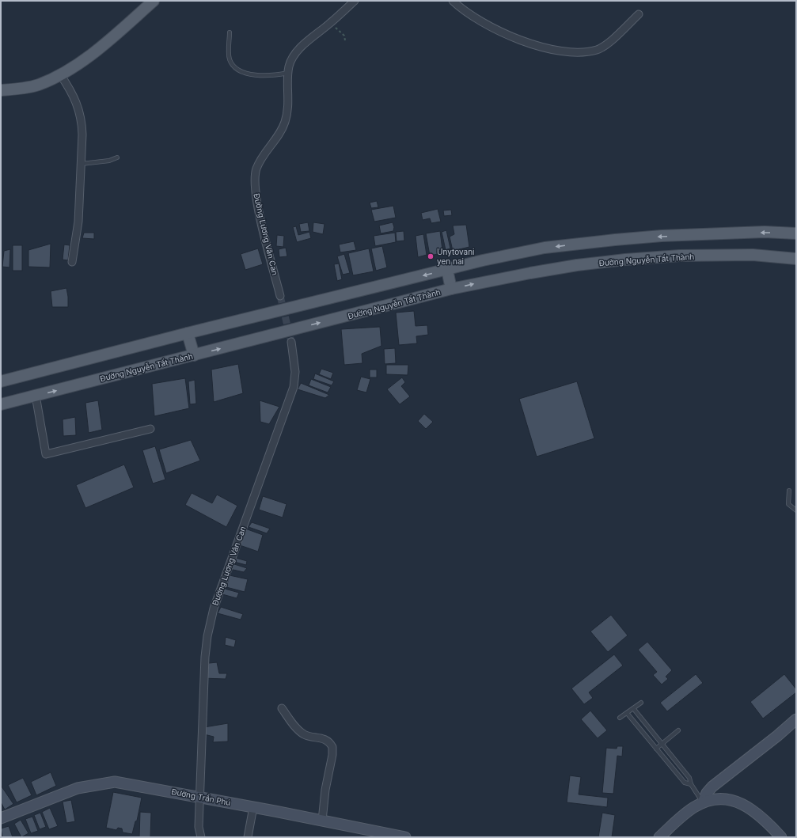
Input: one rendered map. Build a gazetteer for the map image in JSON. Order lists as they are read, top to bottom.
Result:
{
  "streets": {
    "main road": ["Đường Nguyễn Tất Thành"],
    "street": ["Đường Lương Văn Can", "Đường Trần Phú"]
  },
  "crossings": [
    ["Đường Lương Văn Can", "Đường Trần Phú"]
  ],
  "places": ["Unytovani yen nai"]
}
